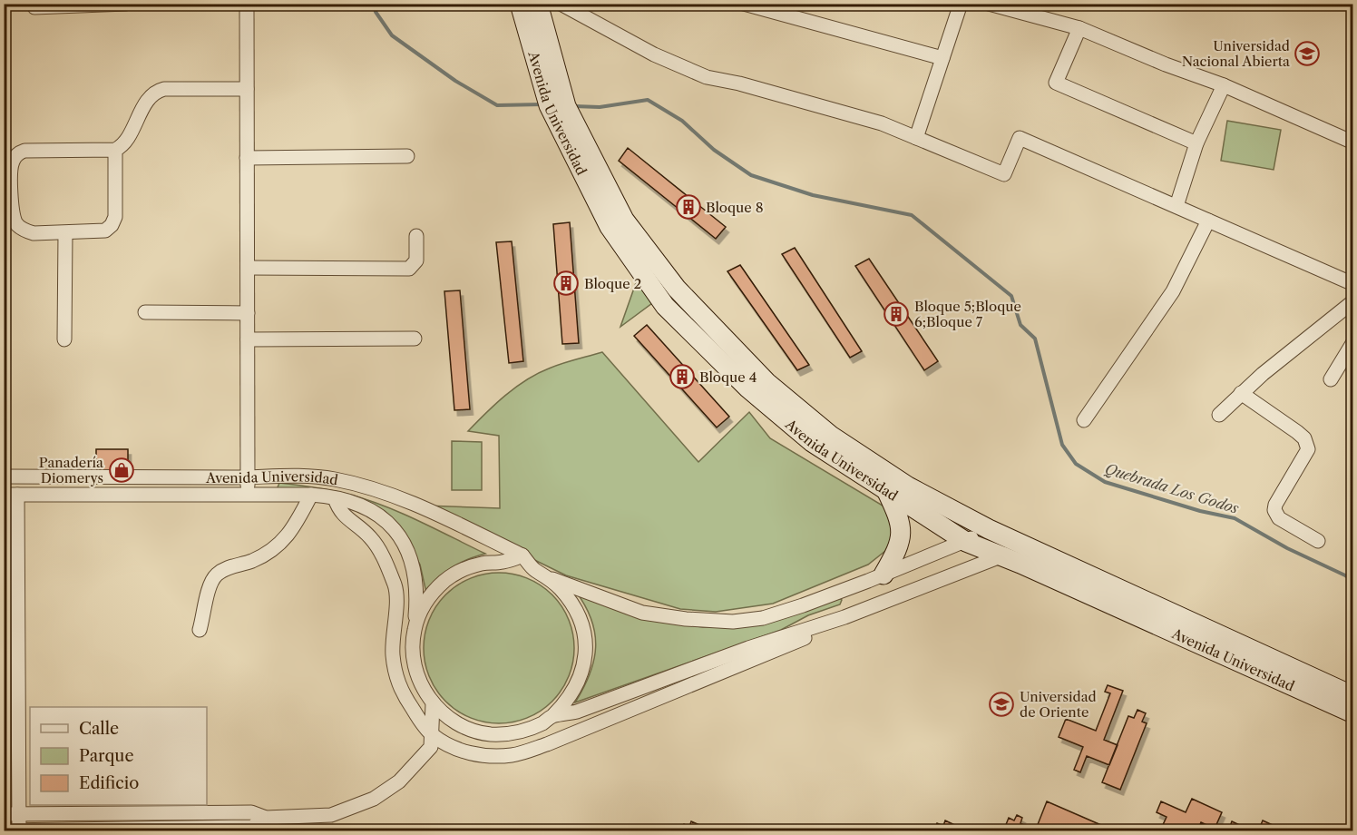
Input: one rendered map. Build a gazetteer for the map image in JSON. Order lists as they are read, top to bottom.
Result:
{
  "streets": {
    "street": ["Avenida Universidad"]
  },
  "water": ["Quebrada Los Godos"],
  "places": {
    "school or university": ["Universidad Nacional Abierta", "Universidad de Oriente"],
    "building": [
      "Bloque 8",
      "Bloque 2",
      "Bloque 5;Bloque 6;Bloque 7",
      "Bloque 4"
    ],
    "shop": ["Panadería Diomerys"]
  },
  "legend": ["Calle", "Parque", "Edificio"]
}
